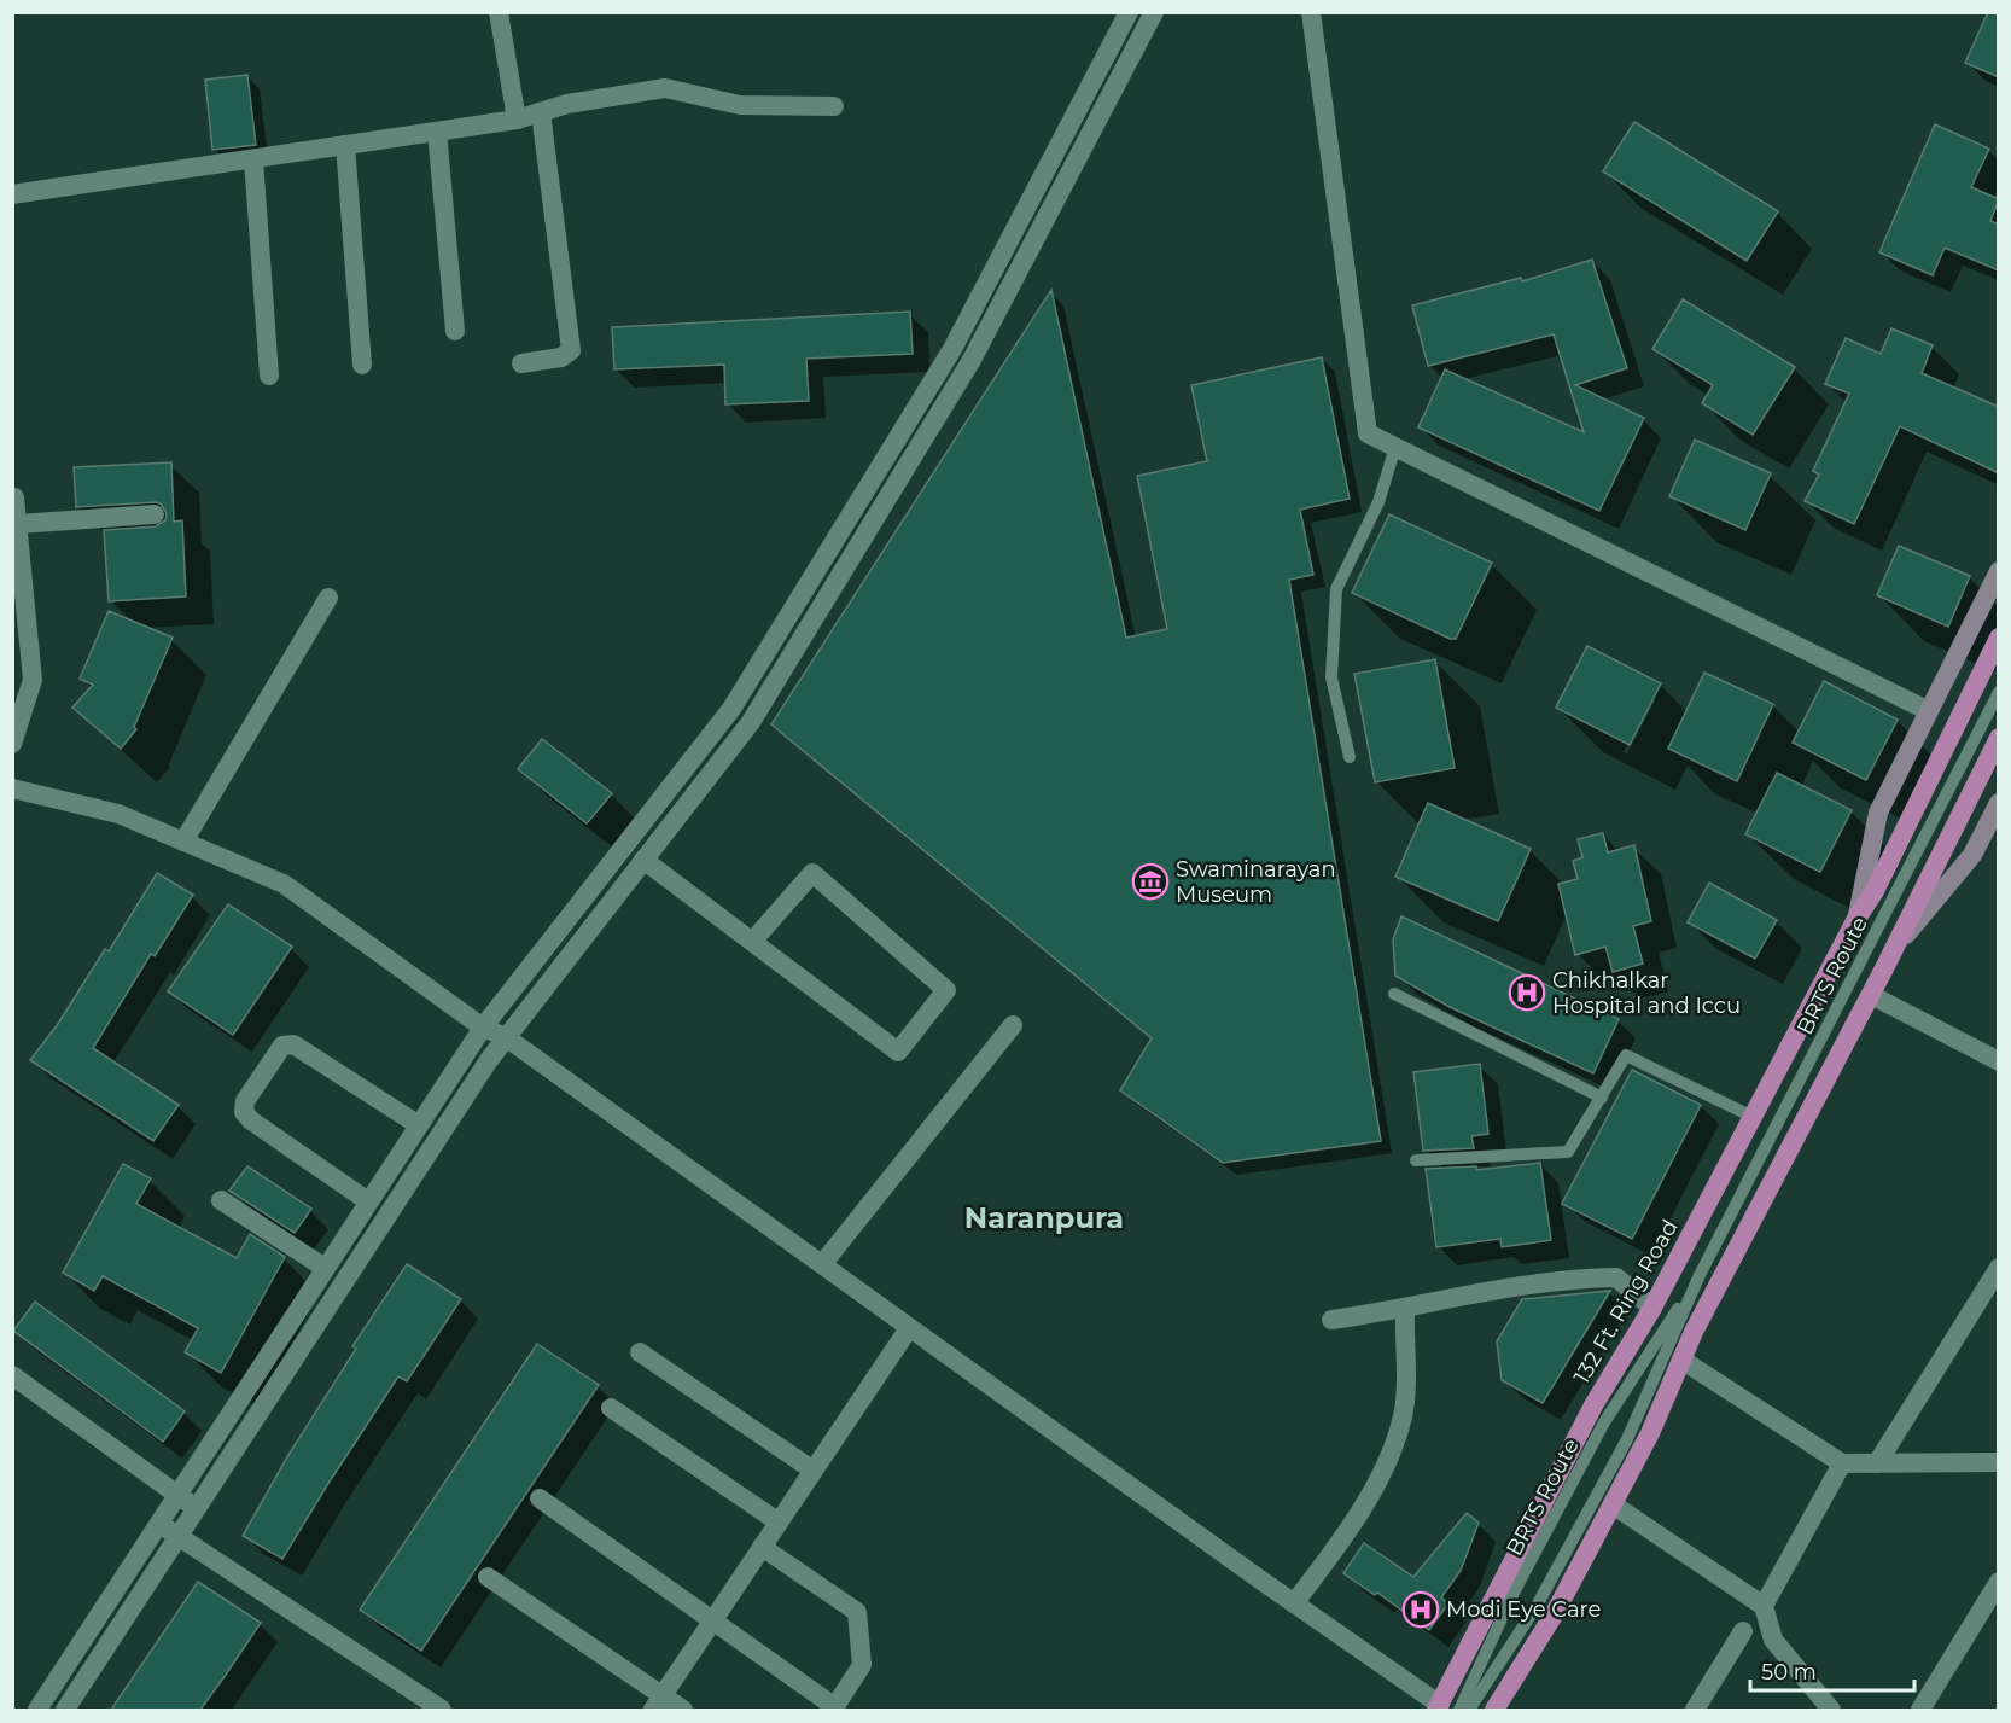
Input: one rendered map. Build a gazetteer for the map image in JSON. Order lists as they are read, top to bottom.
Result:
{
  "streets": {
    "main road": ["132 Ft. Ring Road"],
    "lane": ["BRTS Route"]
  },
  "crossings": [
    ["BRTS Route", "132 Ft. Ring Road"]
  ],
  "districts": ["Naranpura"],
  "places": {
    "museum": ["Swaminarayan Museum"],
    "hospital": ["Chikhalkar Hospital and Iccu", "Modi Eye Care"]
  },
  "scale_bar": "50 m"
}
